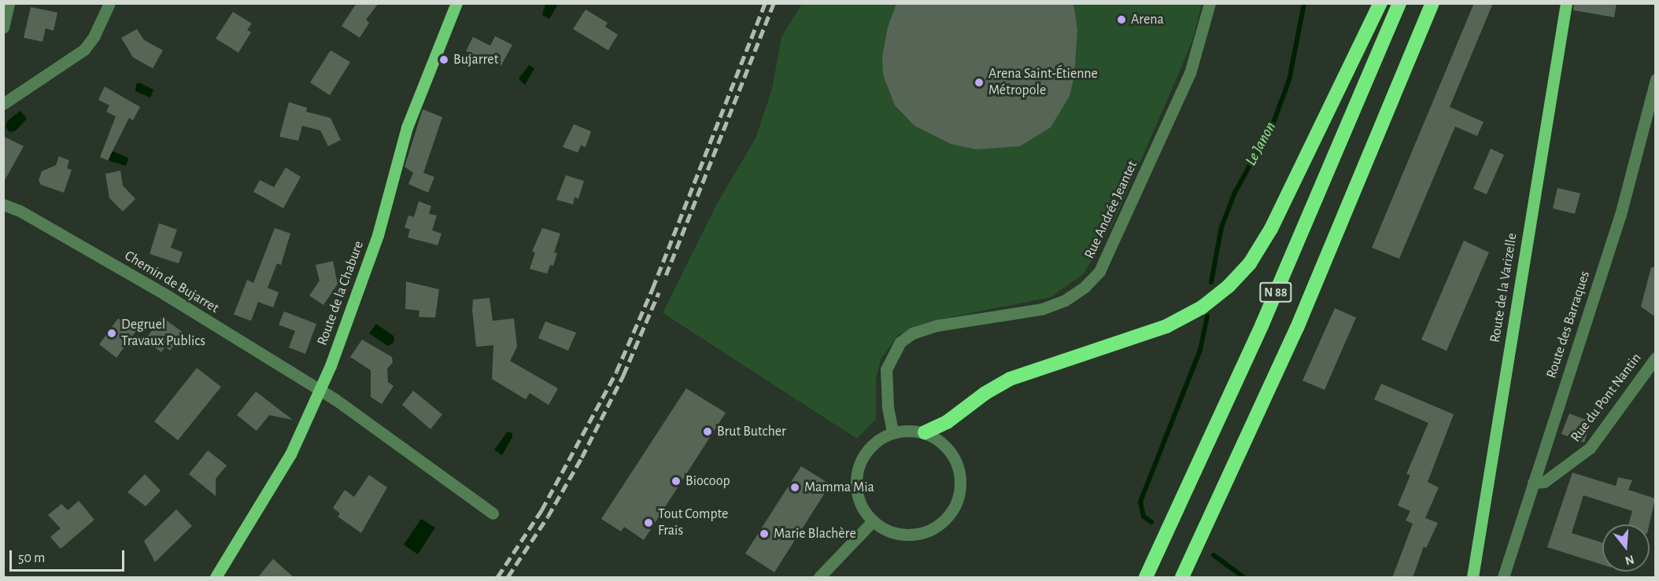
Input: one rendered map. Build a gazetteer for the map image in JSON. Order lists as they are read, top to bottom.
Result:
{
  "streets": {
    "highway": ["N 88"],
    "main road": ["Route de la Varizelle", "Route de la Chabure"],
    "street": [
      "Rue Andrée Jeantet",
      "Chemin de Bujarret",
      "Route des Barraques",
      "Rue du Pont Nantin"
    ]
  },
  "crossings": [
    ["Chemin de Bujarret", "Route de la Chabure"],
    ["Route des Barraques", "Rue du Pont Nantin"]
  ],
  "water": ["Le Janon"],
  "places": [
    "Arena",
    "Bujarret",
    "Arena Saint-Étienne Métropole",
    "Degruel Travaux Publics",
    "Brut Butcher",
    "Biocoop",
    "Mamma Mia",
    "Tout Compte Frais",
    "Marie Blachère"
  ],
  "scale_bar": "50 m",
  "north": "bottom"
}
